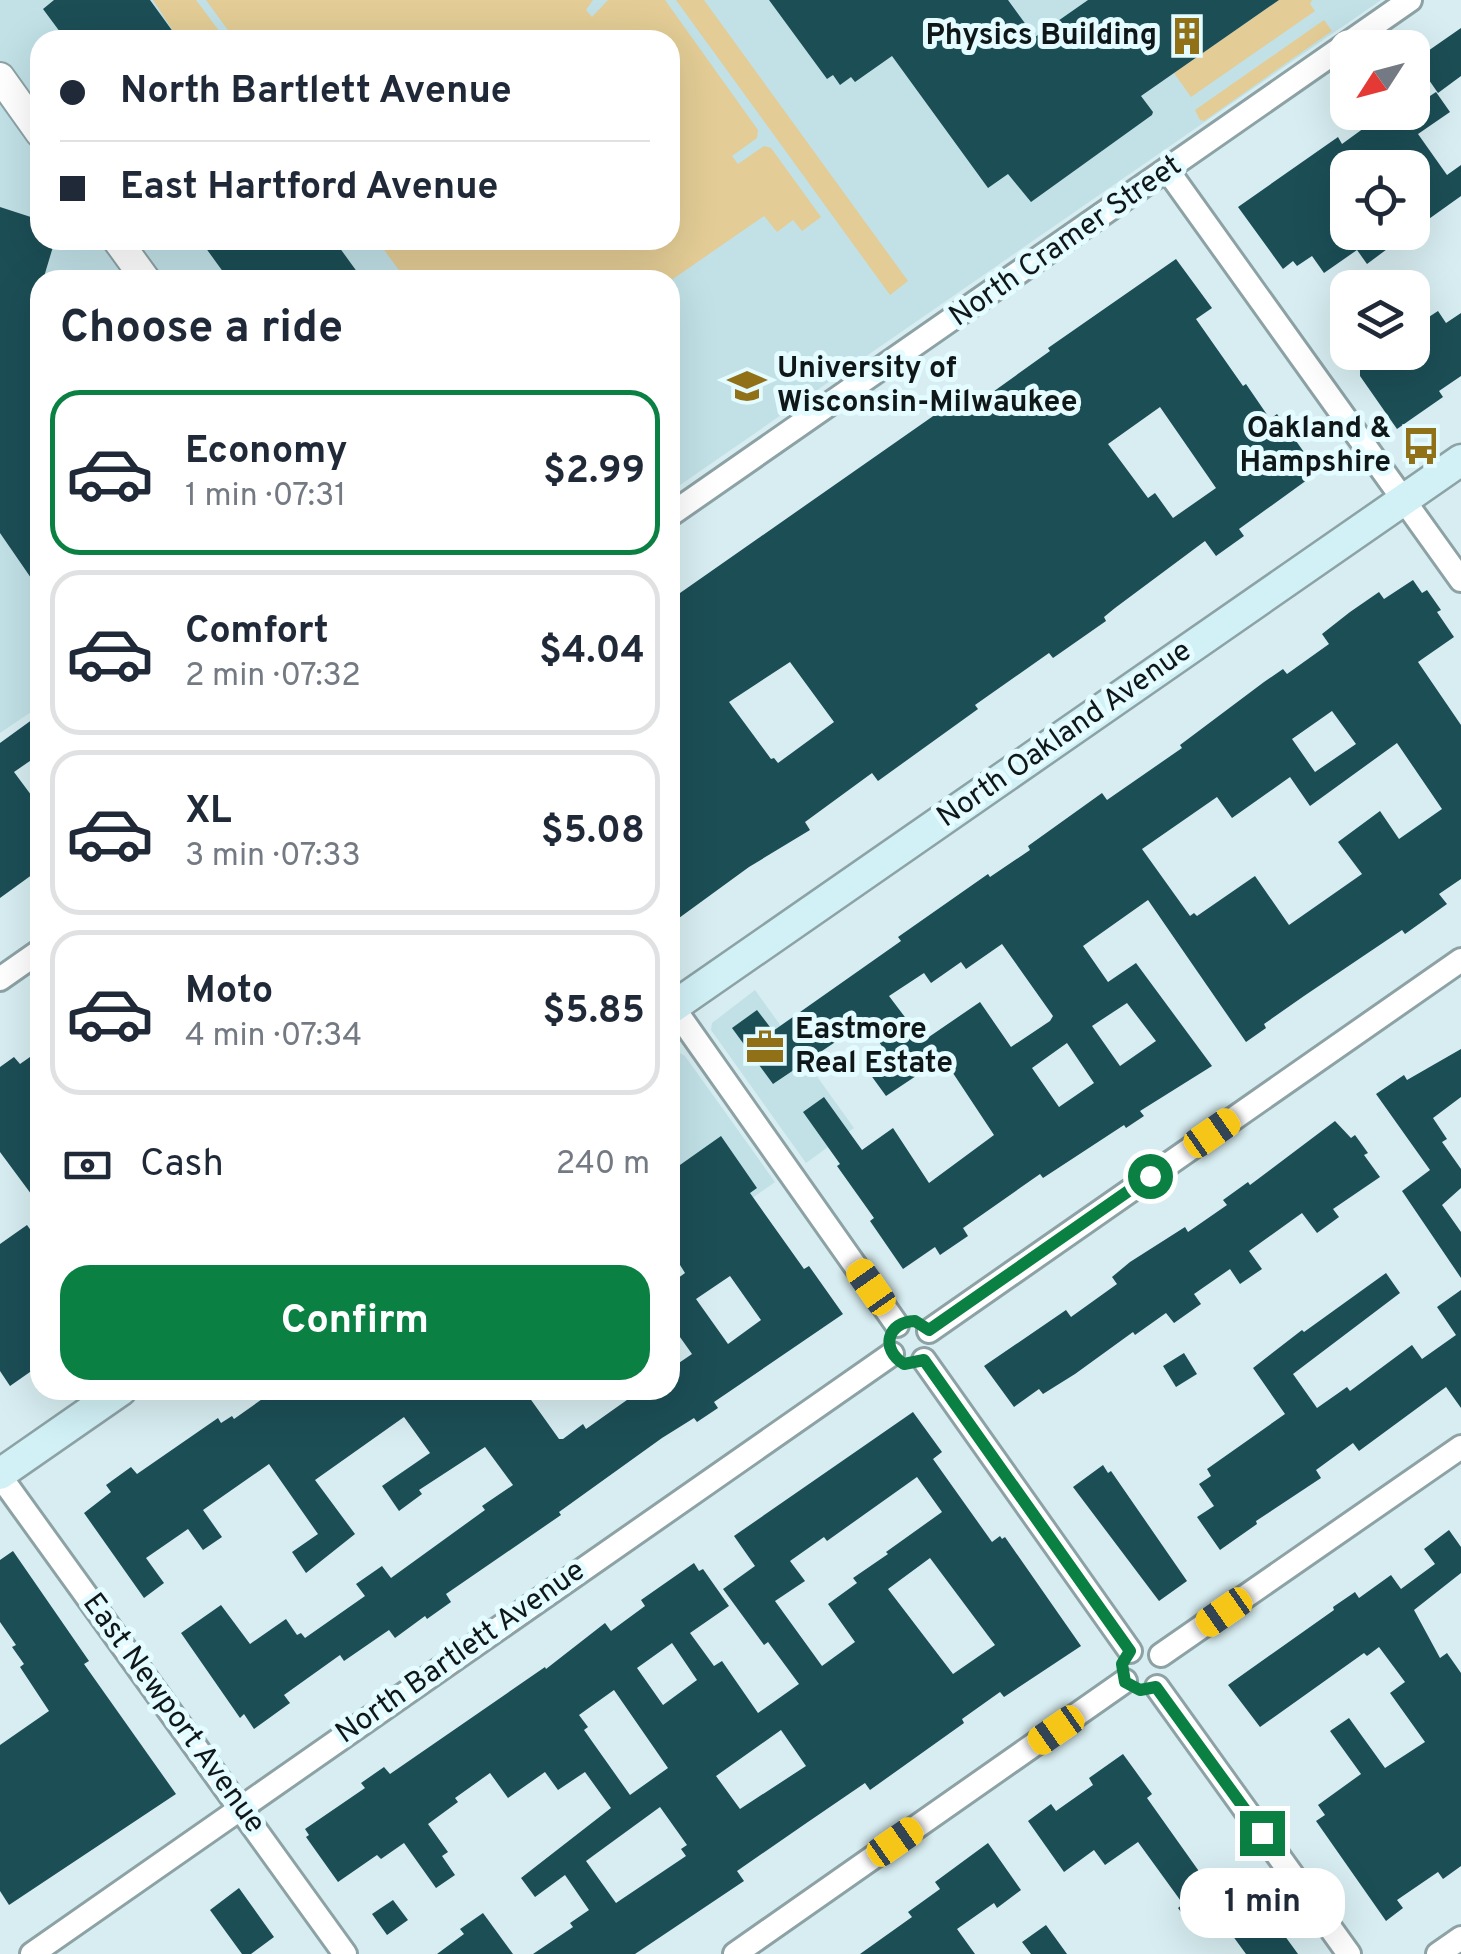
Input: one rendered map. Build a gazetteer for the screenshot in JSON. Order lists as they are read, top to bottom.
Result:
{
  "streets": {
    "main road": ["North Oakland Avenue"],
    "street": ["North Cramer Street", "North Bartlett Avenue", "East Newport Avenue"]
  },
  "crossings": [
    ["North Bartlett Avenue", "East Newport Avenue"]
  ],
  "places": {
    "building": ["Physics Building"],
    "school or university": ["University of Wisconsin-Milwaukee"],
    "bus stop": ["Oakland & Hampshire"],
    "office": ["Eastmore Real Estate"]
  },
  "north": "bottom left",
  "page": {
    "banner": ["North Bartlett Avenue", "East Hartford Avenue"],
    "heading": "Choose a ride",
    "list": [
      {
        "name": "Economy",
        "note": "1 min · 07:31",
        "value": "$2.99"
      },
      {
        "name": "Comfort",
        "note": "2 min · 07:32",
        "value": "$4.04"
      },
      {
        "name": "XL",
        "note": "3 min · 07:33",
        "value": "$5.08"
      },
      {
        "name": "Moto",
        "note": "4 min · 07:34",
        "value": "$5.85"
      }
    ],
    "pay": ["Cash", "240 m"],
    "buttons": "Confirm",
    "bubble": "1 min"
  }
}
